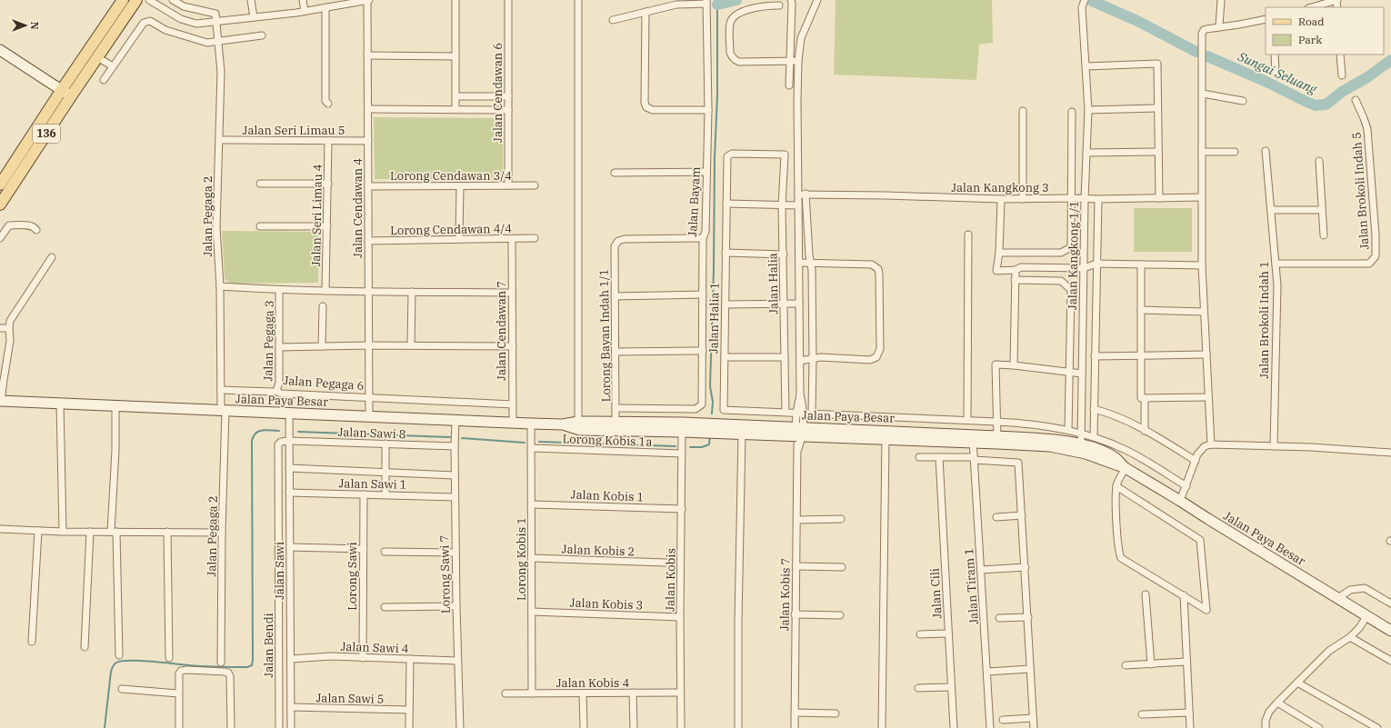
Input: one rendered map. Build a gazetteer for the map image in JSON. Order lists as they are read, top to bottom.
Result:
{
  "streets": {
    "main road": ["136"],
    "street": [
      "Jalan Cendawan 6",
      "Jalan Seri Limau 5",
      "Lorong Cendawan 3/4",
      "Jalan Kangkong 3",
      "Jalan Brokoli Indah 5",
      "Jalan Bayam",
      "Jalan Cendawan 4",
      "Jalan Seri Limau 4",
      "Jalan Pegaga 2",
      "Lorong Cendawan 4/4",
      "Jalan Kangkong 1/1",
      "Jalan Halia",
      "Jalan Halia 1",
      "Jalan Brokoli Indah 1",
      "Jalan Cendawan 7",
      "Lorong Bayan Indah 1/1",
      "Jalan Pegaga 3",
      "Jalan Pegaga 6",
      "Jalan Paya Besar",
      "Jalan Sawi 8",
      "Lorong Kobis 1a",
      "Jalan Sawi 1",
      "Jalan Kobis 1",
      "Jalan Kobis 2",
      "Lorong Kobis 1",
      "Jalan Sawi",
      "Lorong Sawi 7",
      "Lorong Sawi",
      "Jalan Kobis",
      "Jalan Tiram 1",
      "Jalan Cili",
      "Jalan Kobis 7",
      "Jalan Kobis 3",
      "Jalan Bendi",
      "Jalan Sawi 4",
      "Jalan Kobis 4",
      "Jalan Sawi 5"
    ]
  },
  "crossings": [
    ["Jalan Cendawan 6", "Lorong Cendawan 3/4"],
    ["Jalan Seri Limau 5", "Jalan Cendawan 4"],
    ["Jalan Seri Limau 5", "Jalan Seri Limau 4"],
    ["Jalan Seri Limau 5", "Jalan Pegaga 2"],
    ["Lorong Cendawan 3/4", "Jalan Cendawan 4"],
    ["Jalan Kangkong 3", "Jalan Kangkong 1/1"],
    ["Jalan Kangkong 3", "Jalan Kobis 7"],
    ["Jalan Brokoli Indah 5", "Jalan Brokoli Indah 1"],
    ["Jalan Bayam", "Lorong Bayan Indah 1/1"],
    ["Jalan Bayam", "Jalan Kobis"],
    ["Jalan Cendawan 4", "Lorong Cendawan 4/4"],
    ["Jalan Cendawan 4", "Jalan Pegaga 6"],
    ["Jalan Cendawan 4", "Jalan Paya Besar"],
    ["Jalan Pegaga 2", "Jalan Pegaga 6"],
    ["Jalan Pegaga 2", "Jalan Paya Besar"],
    ["Lorong Cendawan 4/4", "Jalan Cendawan 7"],
    ["Jalan Kangkong 1/1", "Jalan Halia 1"],
    ["Jalan Kangkong 1/1", "Jalan Paya Besar"],
    ["Jalan Halia", "Jalan Halia 1"],
    ["Jalan Halia 1", "Jalan Kobis 7"],
    ["Jalan Cendawan 7", "Jalan Pegaga 6"],
    ["Jalan Cendawan 7", "Jalan Paya Besar"],
    ["Lorong Bayan Indah 1/1", "Jalan Paya Besar"],
    ["Jalan Pegaga 3", "Jalan Pegaga 6"],
    ["Jalan Paya Besar", "Lorong Kobis 1"],
    ["Jalan Paya Besar", "Jalan Sawi"],
    ["Jalan Paya Besar", "Lorong Sawi 7"],
    ["Jalan Paya Besar", "Jalan Kobis"],
    ["Jalan Paya Besar", "Jalan Tiram 1"],
    ["Jalan Paya Besar", "Jalan Kobis 7"],
    ["Jalan Sawi 8", "Jalan Sawi"],
    ["Jalan Sawi 8", "Lorong Sawi 7"],
    ["Jalan Sawi 8", "Jalan Bendi"],
    ["Lorong Kobis 1a", "Lorong Kobis 1"],
    ["Lorong Kobis 1a", "Jalan Kobis"],
    ["Jalan Sawi 1", "Jalan Sawi"],
    ["Jalan Sawi 1", "Lorong Sawi 7"],
    ["Jalan Sawi 1", "Lorong Sawi"],
    ["Jalan Kobis 1", "Lorong Kobis 1"],
    ["Jalan Kobis 1", "Jalan Kobis"],
    ["Jalan Kobis 2", "Lorong Kobis 1"],
    ["Lorong Kobis 1", "Jalan Kobis 3"],
    ["Lorong Kobis 1", "Jalan Kobis 4"],
    ["Jalan Sawi", "Jalan Bendi"],
    ["Jalan Sawi", "Jalan Sawi 4"],
    ["Jalan Sawi", "Jalan Sawi 5"],
    ["Lorong Sawi 7", "Jalan Sawi 4"],
    ["Lorong Sawi", "Jalan Sawi 4"],
    ["Jalan Kobis", "Jalan Kobis 3"],
    ["Jalan Kobis", "Jalan Kobis 4"]
  ],
  "water": ["Sungai Seluang"],
  "legend": ["Road", "Park"],
  "north": "right"
}
